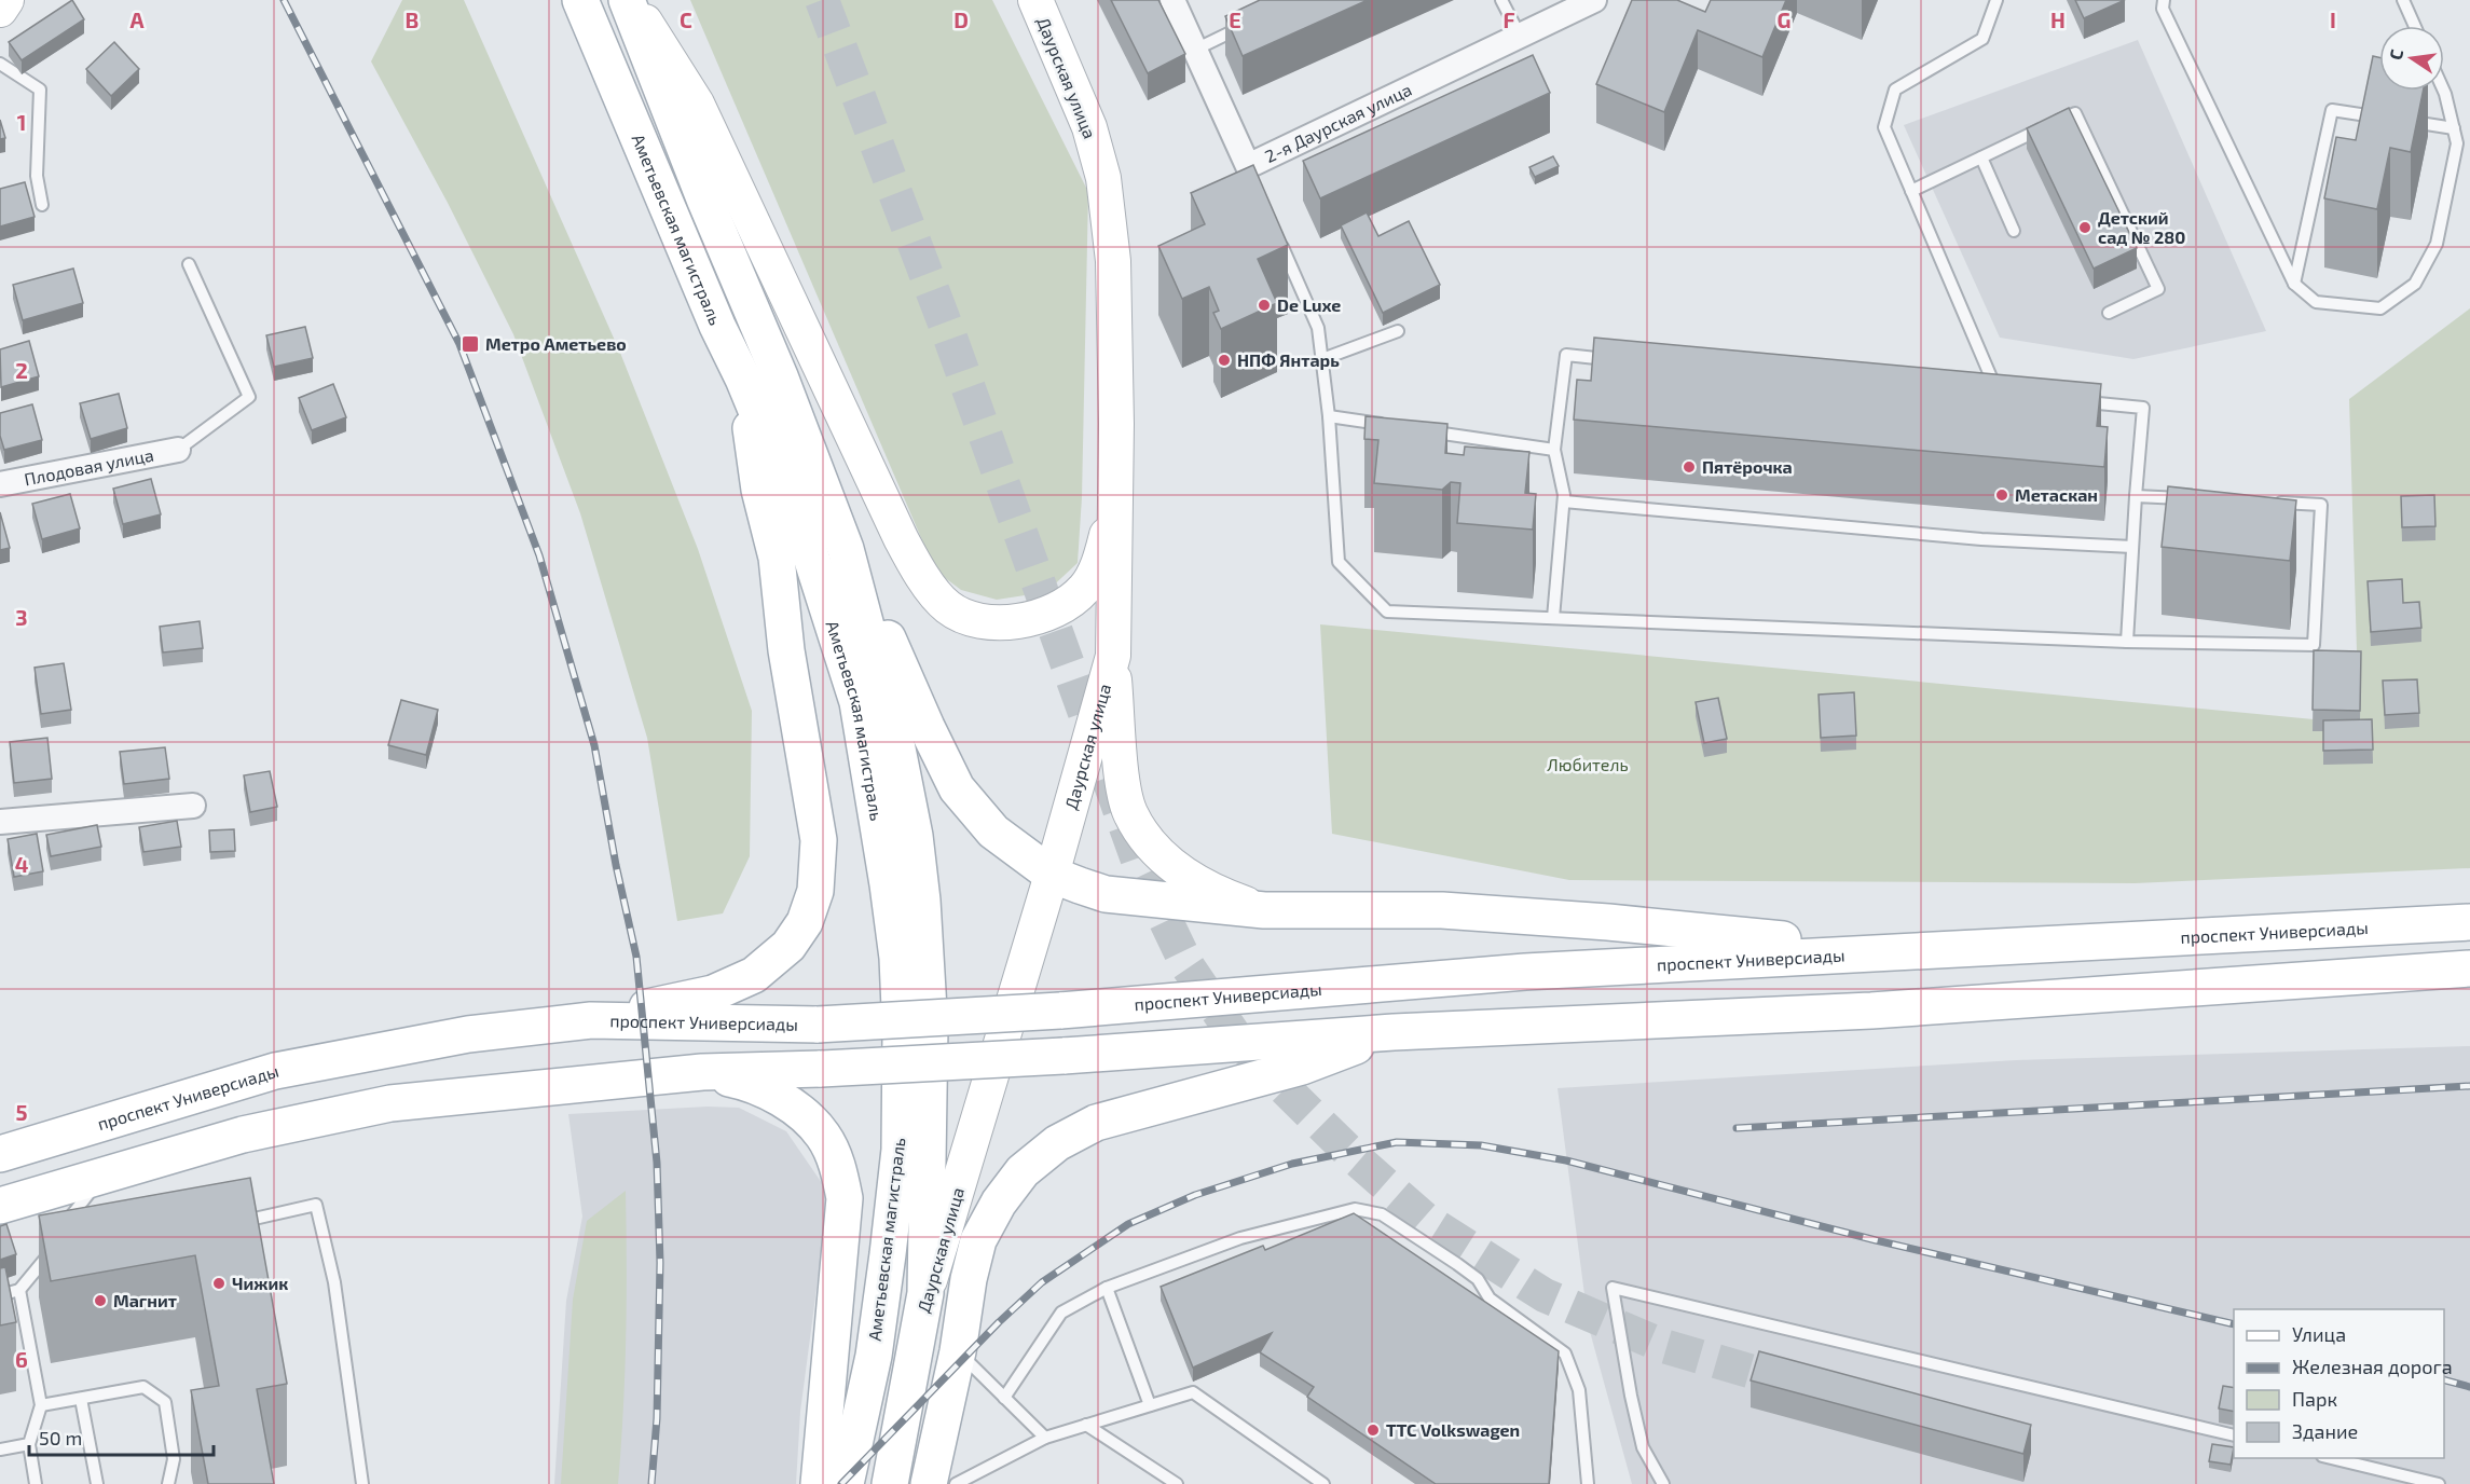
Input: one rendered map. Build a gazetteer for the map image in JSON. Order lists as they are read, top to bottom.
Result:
{
  "streets": {
    "main road": ["Даурская улица", "Аметьевская магистраль", "проспект Универсиады"],
    "street": ["2-я Даурская улица", "Плодовая улица"]
  },
  "crossings": [
    ["Даурская улица", "Аметьевская магистраль"]
  ],
  "parks": ["Любитель"],
  "places": {
    "other": [
      "Детский сад № 280",
      "De Luxe",
      "НПФ Янтарь",
      "Пятёрочка",
      "Метаскан",
      "Чижик",
      "Магнит",
      "ТТС Volkswagen"
    ],
    "transit": ["Метро Аметьево"]
  },
  "legend": [
    "Улица",
    "Железная дорога",
    "Парк",
    "Здание"
  ],
  "scale_bar": "50 m",
  "north": "left",
  "grid": {
    "columns": [
      "A",
      "B",
      "C",
      "D",
      "E",
      "F",
      "G",
      "H",
      "I"
    ],
    "rows": [
      "1",
      "2",
      "3",
      "4",
      "5",
      "6"
    ]
  }
}
